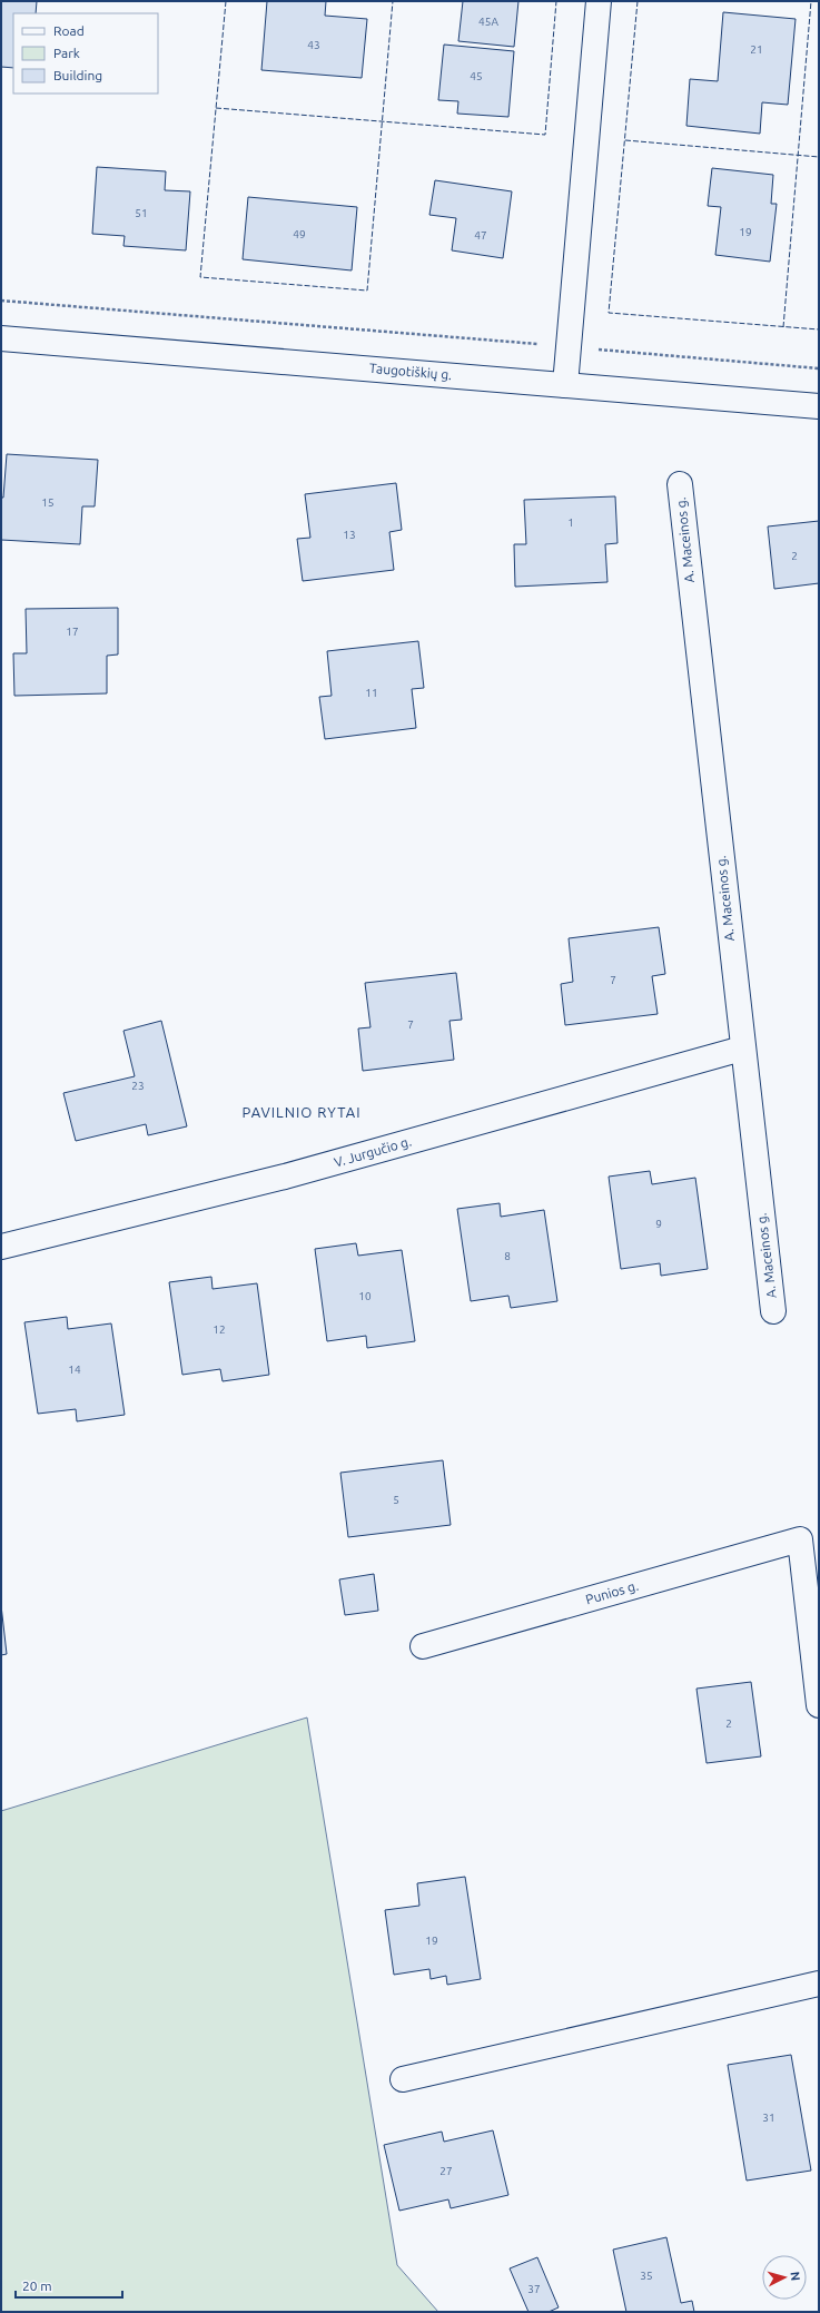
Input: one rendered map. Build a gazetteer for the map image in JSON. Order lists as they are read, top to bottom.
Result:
{
  "streets": {
    "street": [
      "Taugotiškių g.",
      "A. Maceinos g.",
      "V. Jurgučio g.",
      "Punios g."
    ]
  },
  "crossings": [
    ["A. Maceinos g.", "V. Jurgučio g."]
  ],
  "districts": ["PAVILNIO RYTAI"],
  "house_numbers": [
    "45A",
    "43",
    "21",
    "45",
    "51",
    "19",
    "49",
    "47",
    "15",
    "1",
    "13",
    "2",
    "17",
    "11",
    "7",
    "7",
    "23",
    "9",
    "8",
    "10",
    "12",
    "14",
    "5",
    "2",
    "19",
    "31",
    "27",
    "35",
    "37"
  ],
  "legend": ["Road", "Park", "Building"],
  "scale_bar": "20 m",
  "north": "right"
}
